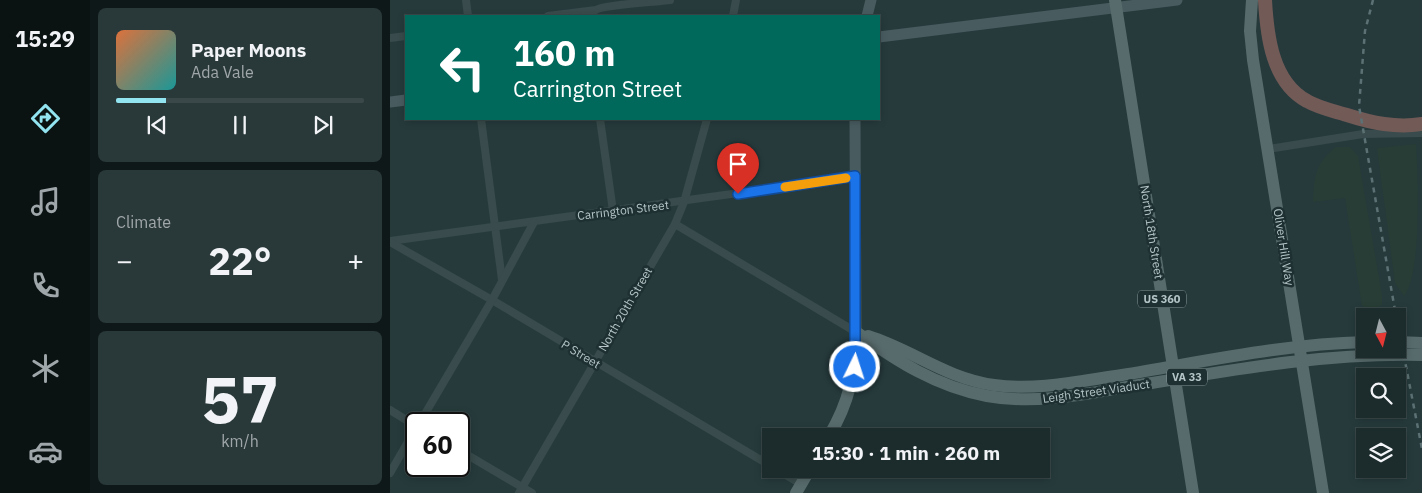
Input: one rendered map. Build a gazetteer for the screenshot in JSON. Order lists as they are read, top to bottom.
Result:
{
  "streets": {
    "main road": [
      "North 18th Street",
      "Oliver Hill Way",
      "US 360",
      "VA 33",
      "Leigh Street Viaduct"
    ],
    "street": ["Carrington Street", "North 20th Street", "P Street"]
  },
  "crossings": [
    ["Carrington Street", "North 20th Street"],
    ["Carrington Street", "P Street"],
    ["North 20th Street", "P Street"]
  ],
  "north": "bottom",
  "page": {
    "tabs": "15:29",
    "turn": ["160 m", "Carrington Street"],
    "song": ["Paper Moons", "Ada Vale"],
    "tile": [
      "Climate",
      ["57", "km/h"]
    ],
    "heat": ["−", "22°", "+"],
    "limit": "60",
    "trip": "15:30 · 1 min · 260 m"
  }
}
